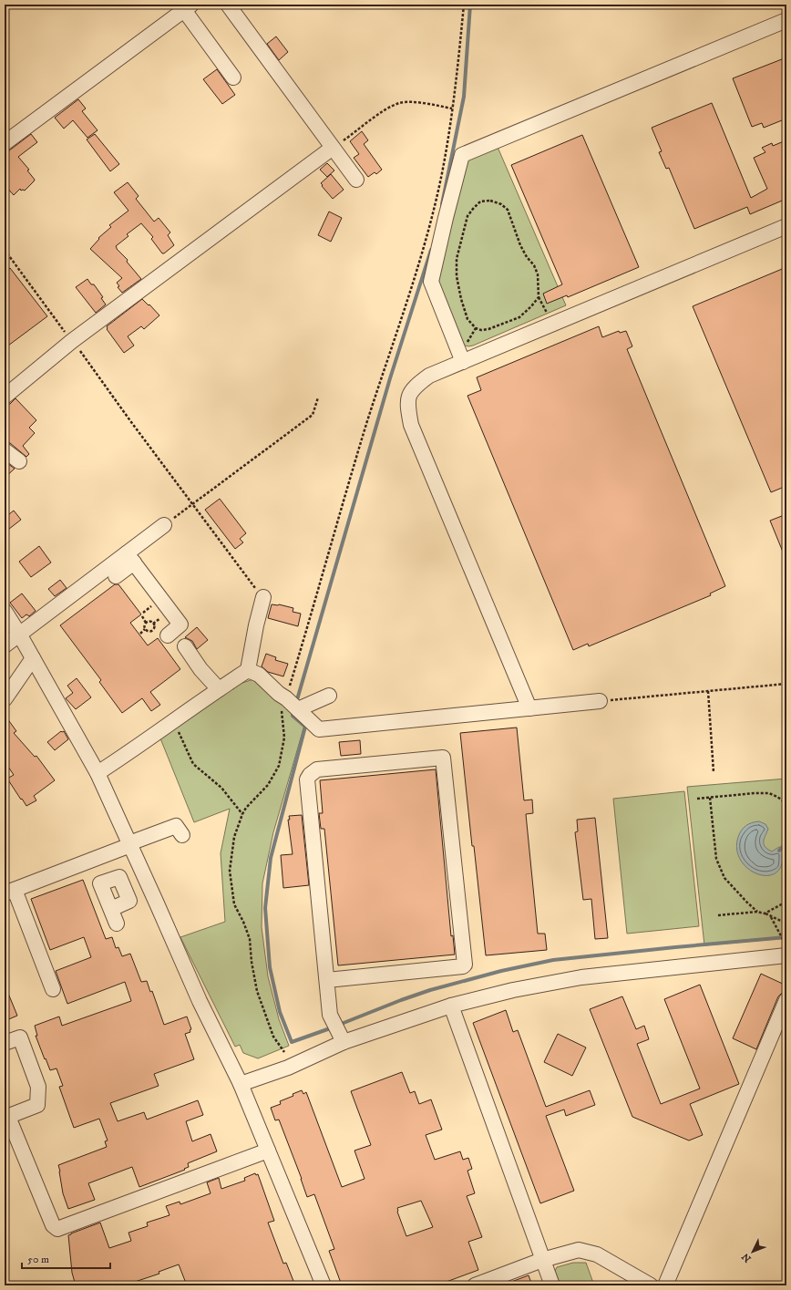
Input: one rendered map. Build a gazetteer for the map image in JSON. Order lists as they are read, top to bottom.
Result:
{
  "scale_bar": "50 m",
  "north": "bottom left"
}
